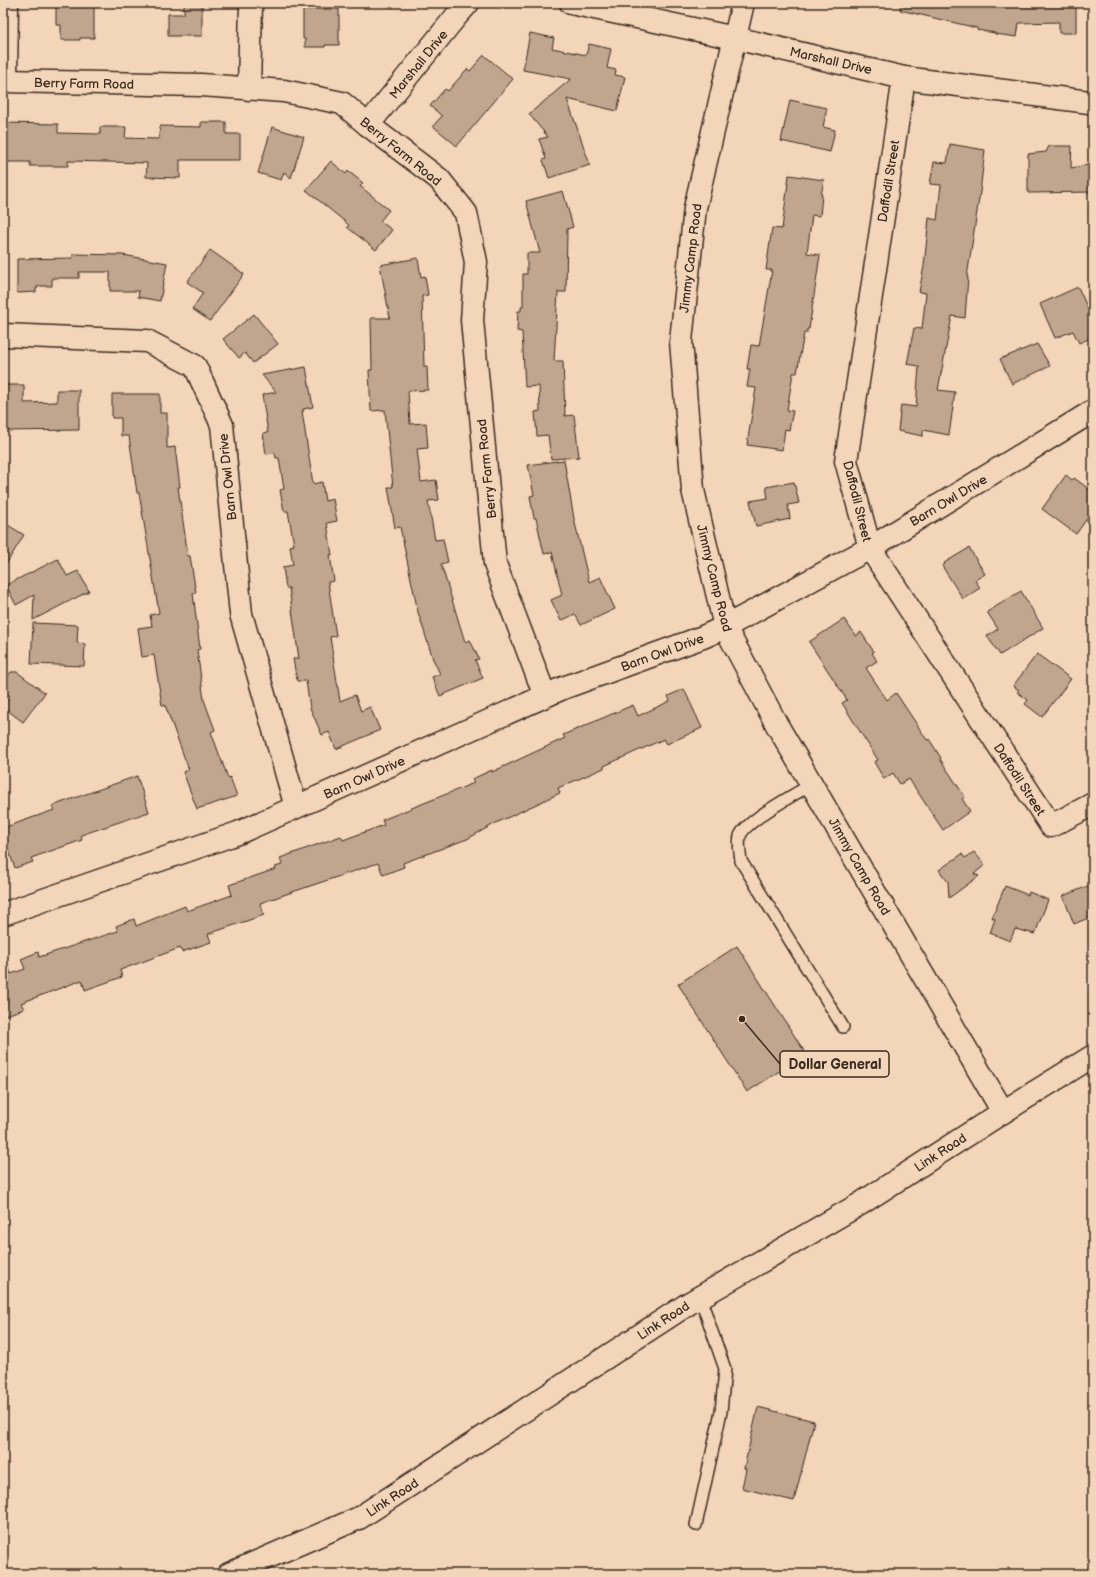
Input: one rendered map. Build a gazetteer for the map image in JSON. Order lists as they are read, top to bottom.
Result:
{
  "streets": {
    "street": [
      "Marshall Drive",
      "Berry Farm Road",
      "Daffodil Street",
      "Jimmy Camp Road",
      "Barn Owl Drive",
      "Link Road"
    ]
  },
  "crossings": [
    ["Marshall Drive", "Berry Farm Road"],
    ["Marshall Drive", "Daffodil Street"],
    ["Marshall Drive", "Jimmy Camp Road"],
    ["Berry Farm Road", "Barn Owl Drive"],
    ["Daffodil Street", "Barn Owl Drive"],
    ["Jimmy Camp Road", "Barn Owl Drive"],
    ["Jimmy Camp Road", "Link Road"]
  ],
  "places": ["Dollar General"]
}
